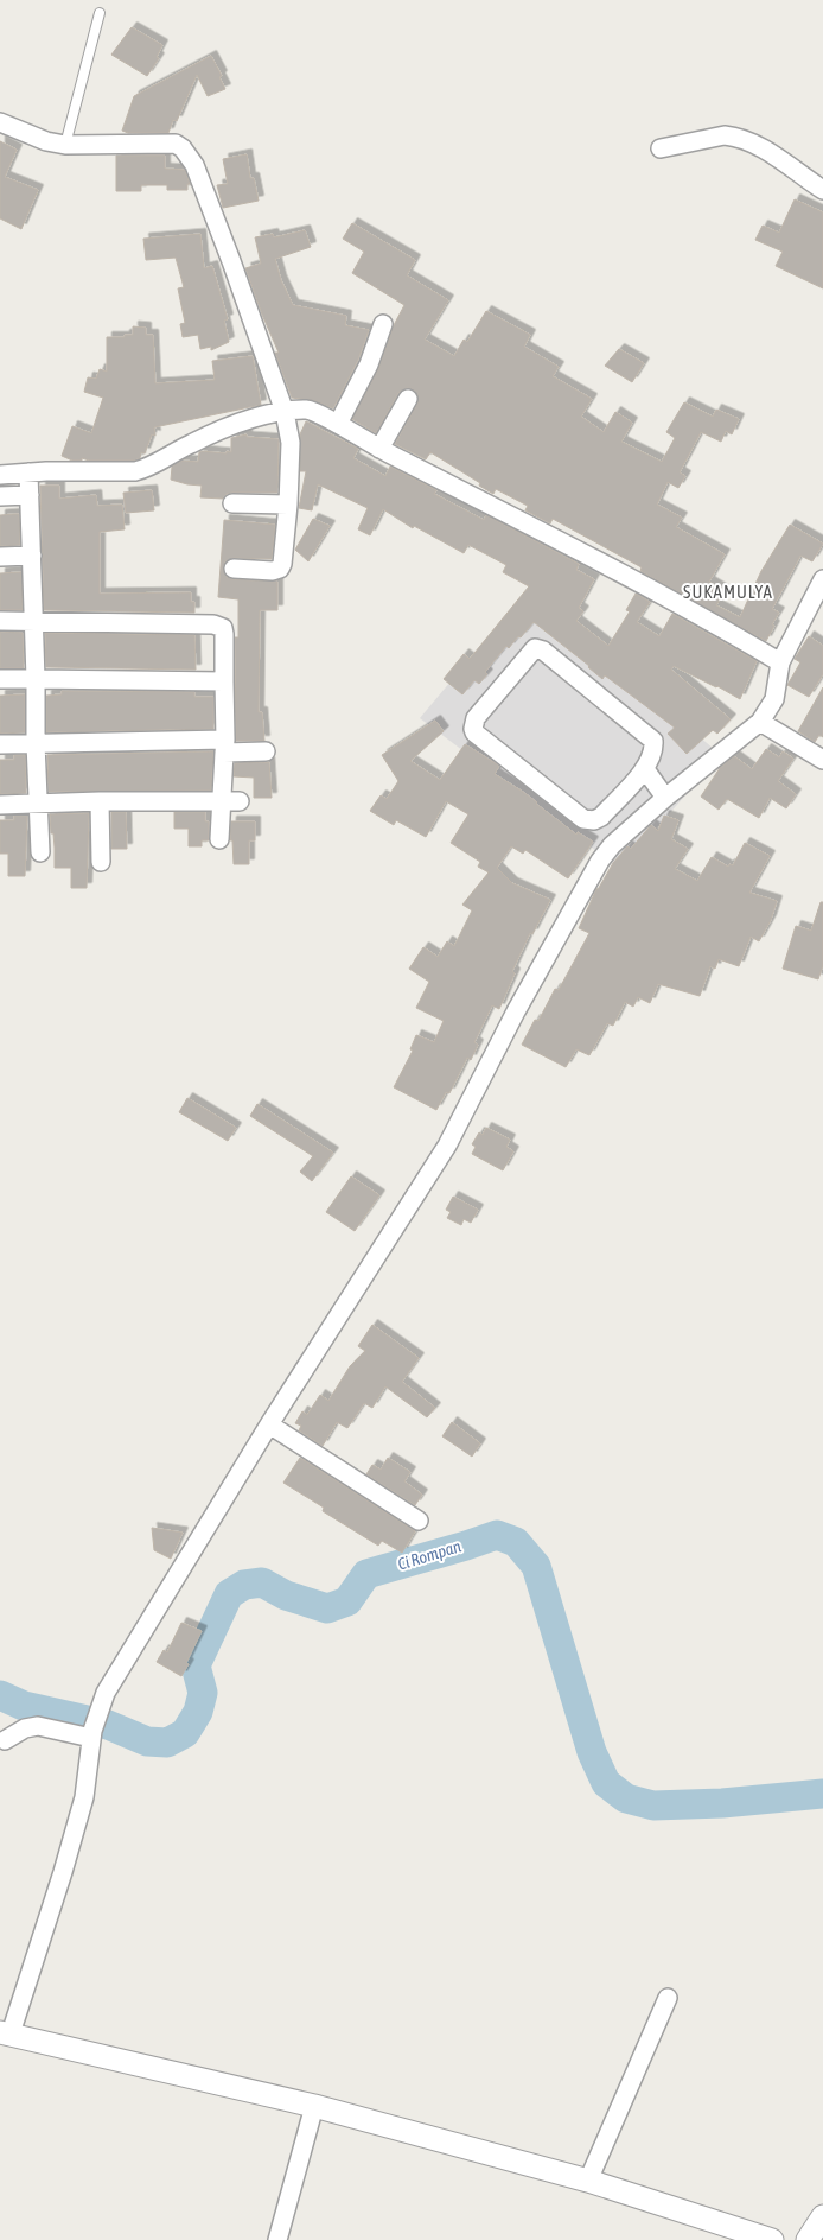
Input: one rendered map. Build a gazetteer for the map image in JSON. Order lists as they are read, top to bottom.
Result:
{
  "districts": ["SUKAMULYA"],
  "water": ["Ci Rompan"]
}
